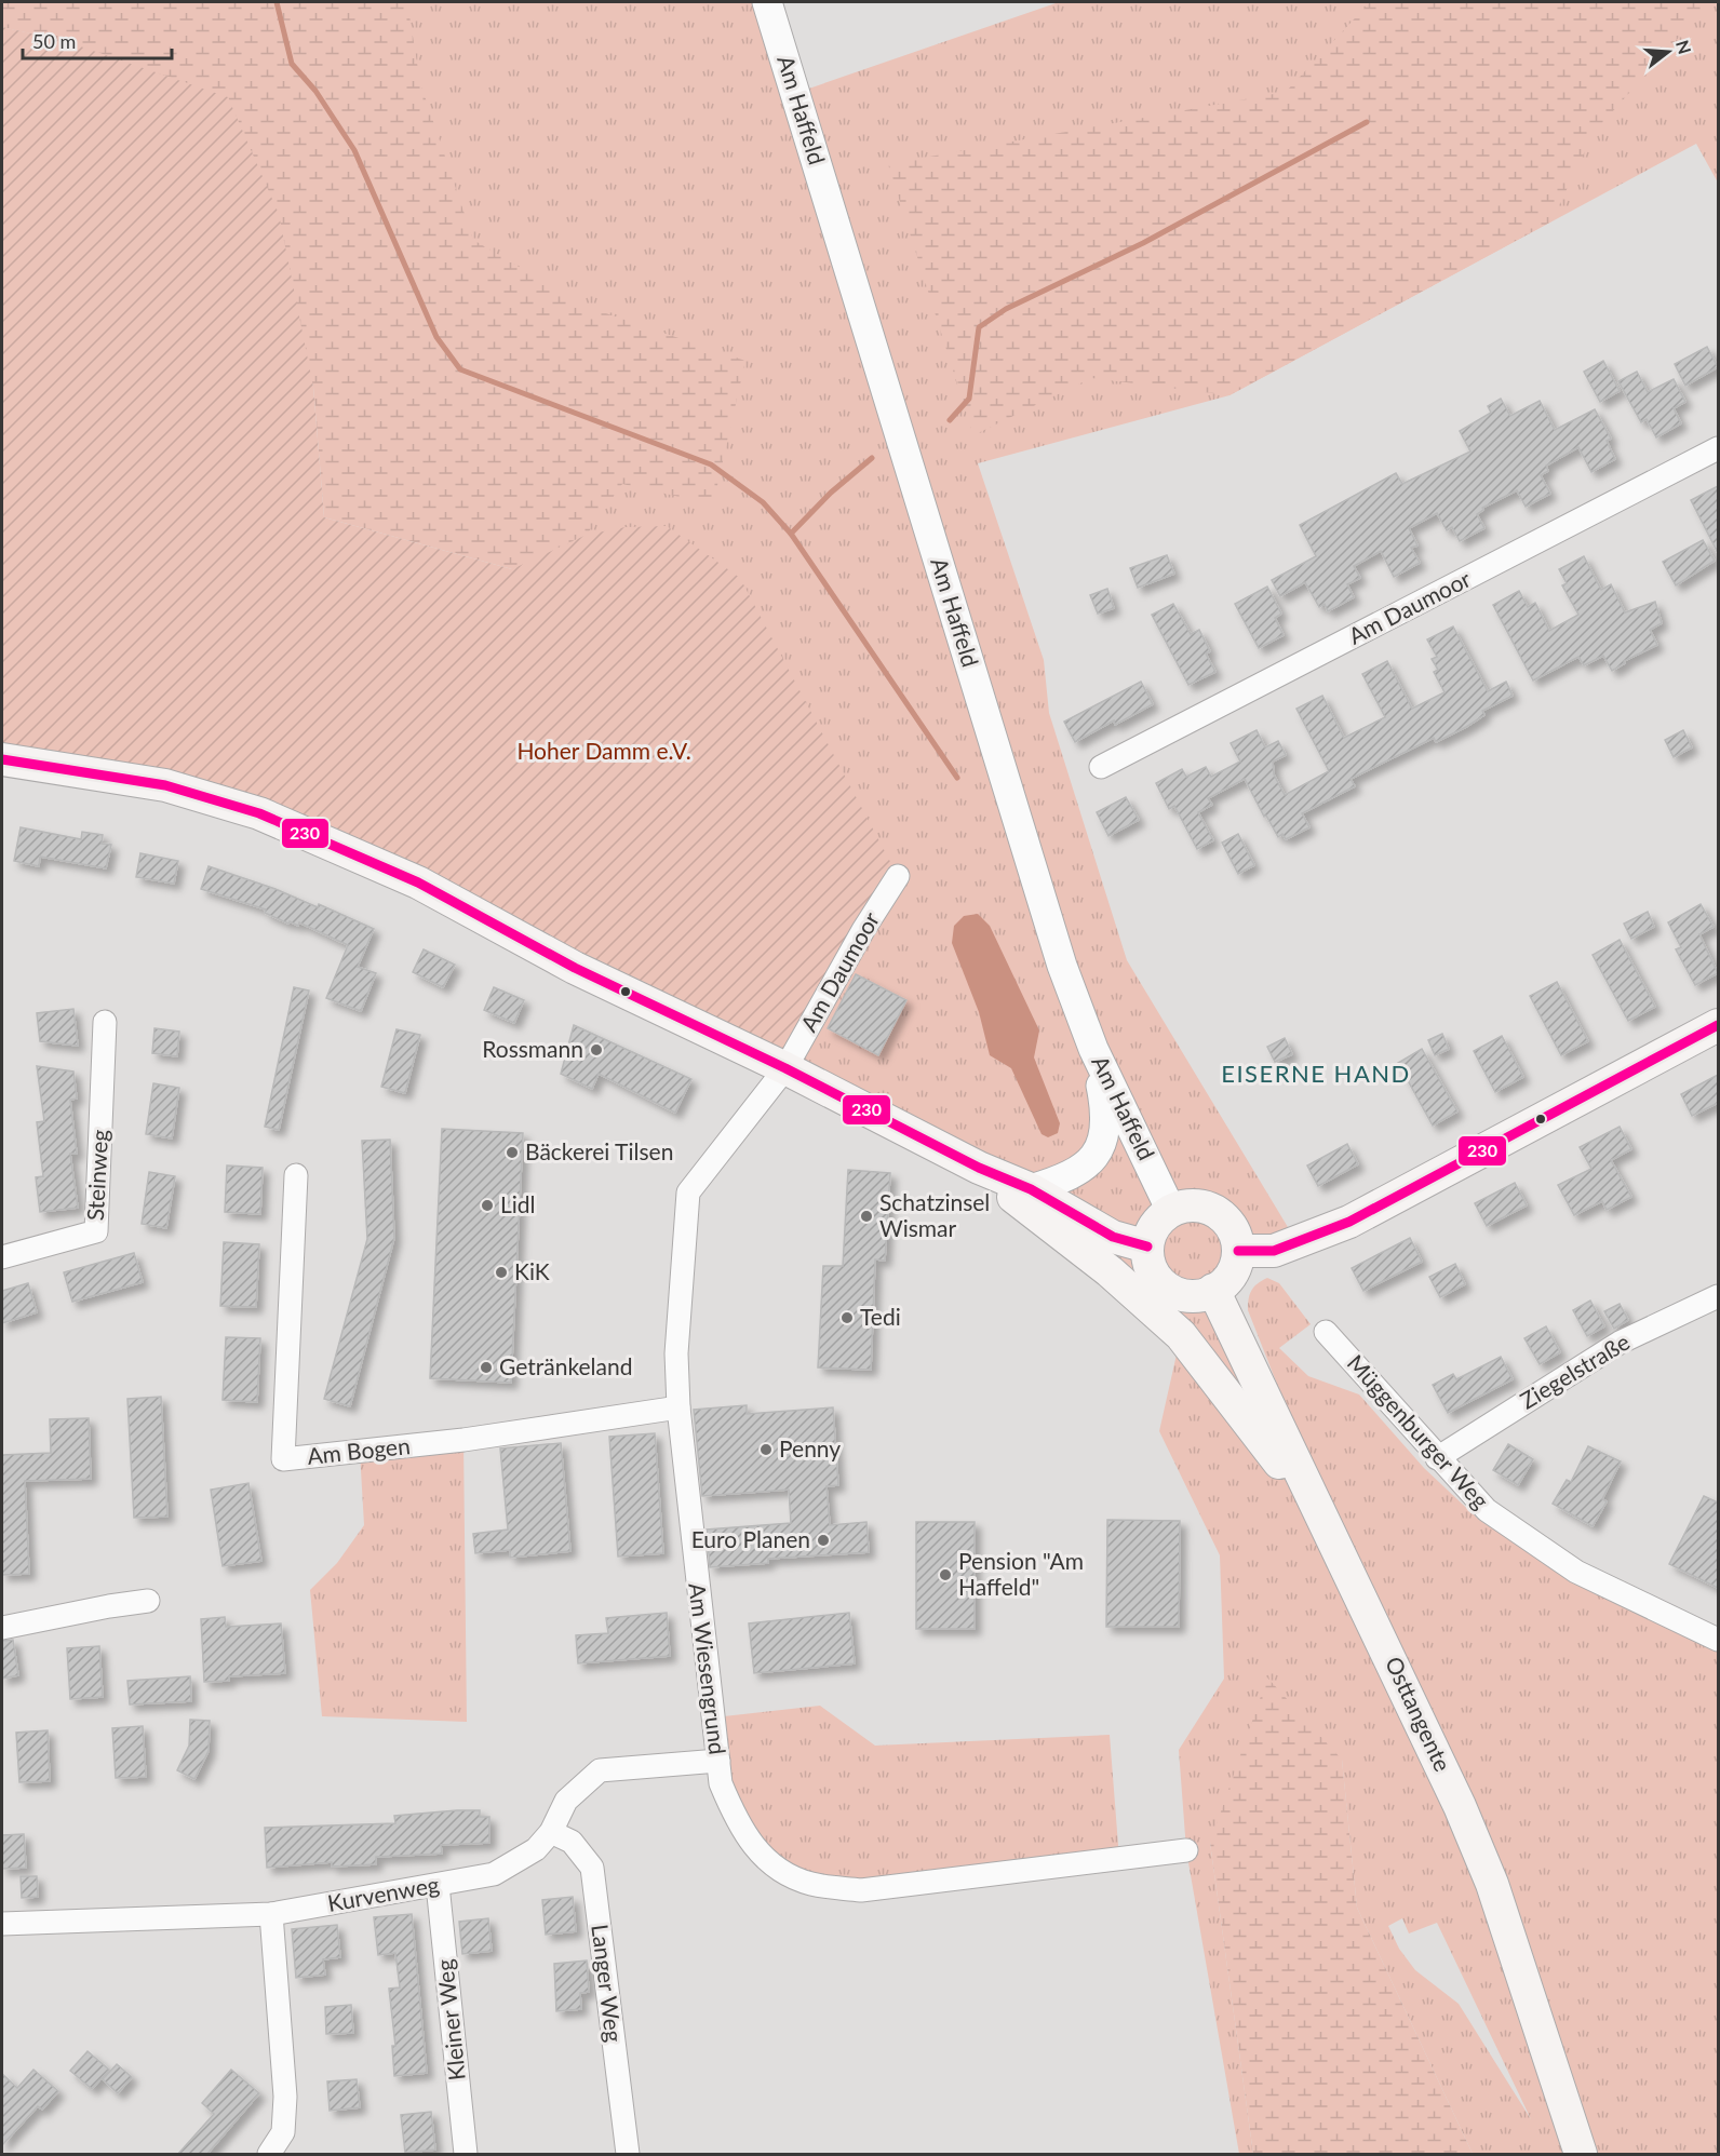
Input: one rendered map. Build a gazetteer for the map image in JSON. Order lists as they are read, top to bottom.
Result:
{
  "streets": {
    "main road": ["Osttangente"],
    "street": [
      "Am Haffeld",
      "Am Daumoor",
      "Steinweg",
      "Ziegelstraße",
      "Müggenburger Weg",
      "Am Bogen",
      "Am Wiesengrund",
      "Kurvenweg",
      "Langer Weg",
      "Kleiner Weg"
    ]
  },
  "crossings": [
    ["Am Haffeld", "Osttangente"],
    ["Am Daumoor", "Am Wiesengrund"],
    ["Ziegelstraße", "Müggenburger Weg"],
    ["Am Bogen", "Am Wiesengrund"],
    ["Am Wiesengrund", "Kurvenweg"],
    ["Kurvenweg", "Langer Weg"],
    ["Kurvenweg", "Kleiner Weg"]
  ],
  "districts": ["EISERNE HAND"],
  "parks": ["Hoher Damm e.V."],
  "places": [
    "Rossmann",
    "Bäckerei Tilsen",
    "Lidl",
    "Schatzinsel Wismar",
    "KiK",
    "Tedi",
    "Getränkeland",
    "Penny",
    "Euro Planen",
    "Pension \"Am Haffeld\""
  ],
  "lines": ["transit line 230"],
  "scale_bar": "50 m",
  "north": "right"
}
